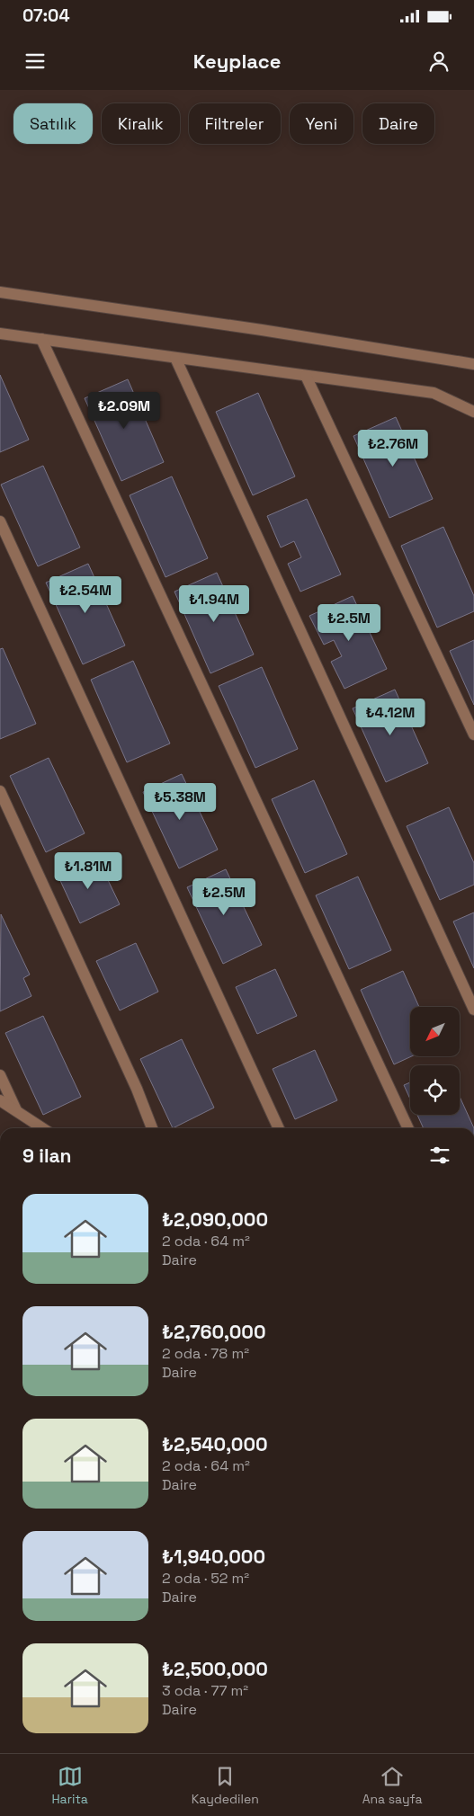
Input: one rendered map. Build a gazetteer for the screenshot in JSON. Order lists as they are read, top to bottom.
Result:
{
  "north": "bottom left",
  "page": {
    "status": "07:04",
    "header": "Keyplace",
    "chip": [
      "Satılık",
      "Kiralık",
      "Filtreler",
      "Yeni",
      "Daire"
    ],
    "price": [
      "₺2.09M",
      "₺2.76M",
      "₺2.54M",
      "₺1.94M",
      "₺2.5M",
      "₺4.12M",
      "₺5.38M",
      "₺1.81M",
      "₺2.5M"
    ],
    "heading": "9 ilan",
    "list": [
      {
        "name": "₺2,090,000",
        "note": "2 oda · 64 m² · Daire"
      },
      {
        "name": "₺2,760,000",
        "note": "2 oda · 78 m² · Daire"
      },
      {
        "name": "₺2,540,000",
        "note": "2 oda · 64 m² · Daire"
      },
      {
        "name": "₺1,940,000",
        "note": "2 oda · 52 m² · Daire"
      },
      {
        "name": "₺2,500,000",
        "note": "3 oda · 77 m² · Daire"
      }
    ],
    "tabs": ["Harita", "Kaydedilen", "Ana sayfa"]
  }
}
